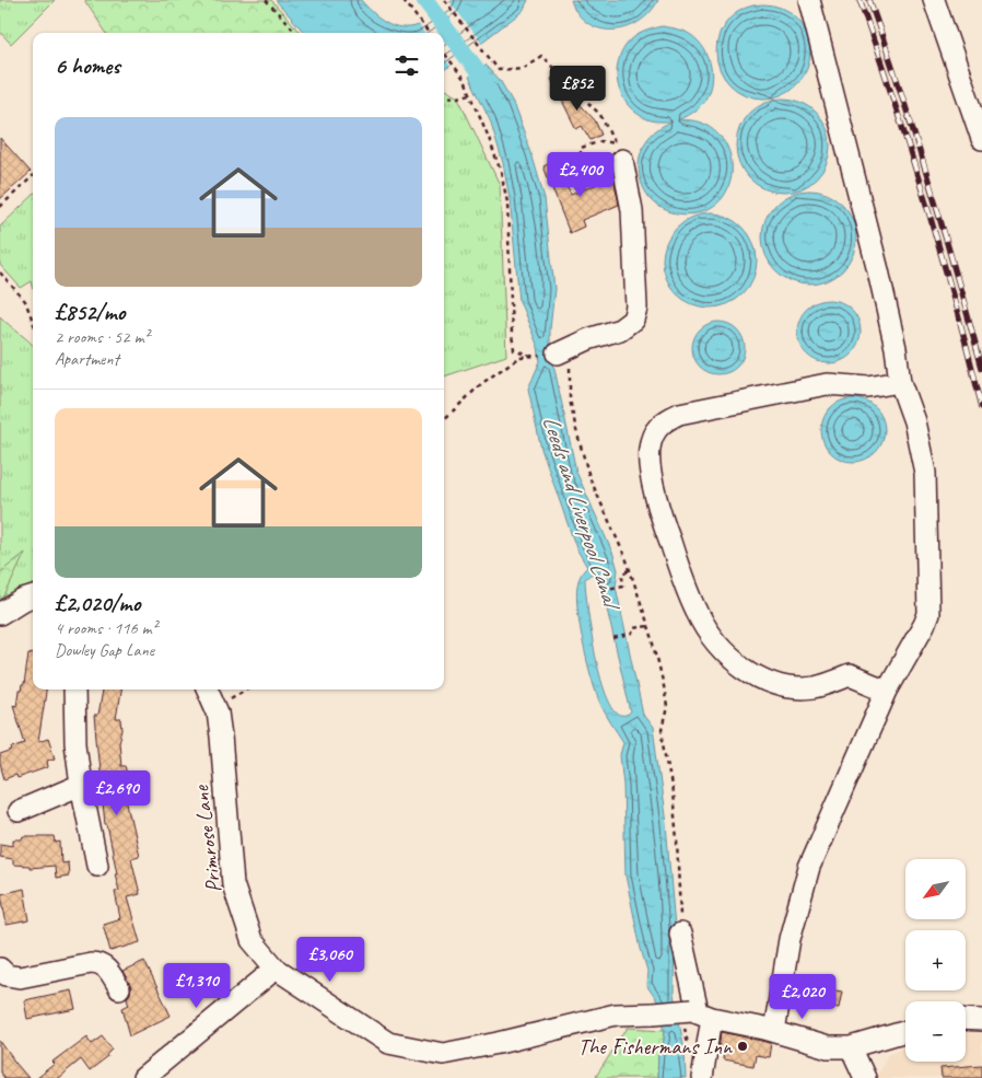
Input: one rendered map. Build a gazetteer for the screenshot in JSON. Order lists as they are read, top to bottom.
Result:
{
  "streets": {
    "street": ["Primrose Lane"]
  },
  "water": ["Leeds and Liverpool Canal"],
  "places": ["The Fishermans Inn"],
  "north": "bottom left",
  "page": {
    "heading": "6 homes",
    "price": [
      "£852",
      "£2,400",
      "£2,690",
      "£3,060",
      "£1,310",
      "£2,020"
    ],
    "list": [
      {
        "name": "£852/mo",
        "note": "2 rooms · 52 m² · Apartment"
      },
      {
        "name": "£2,020/mo",
        "note": "4 rooms · 116 m² · Dowley Gap Lane"
      }
    ],
    "map_buttons": ["+", "−"]
  }
}
